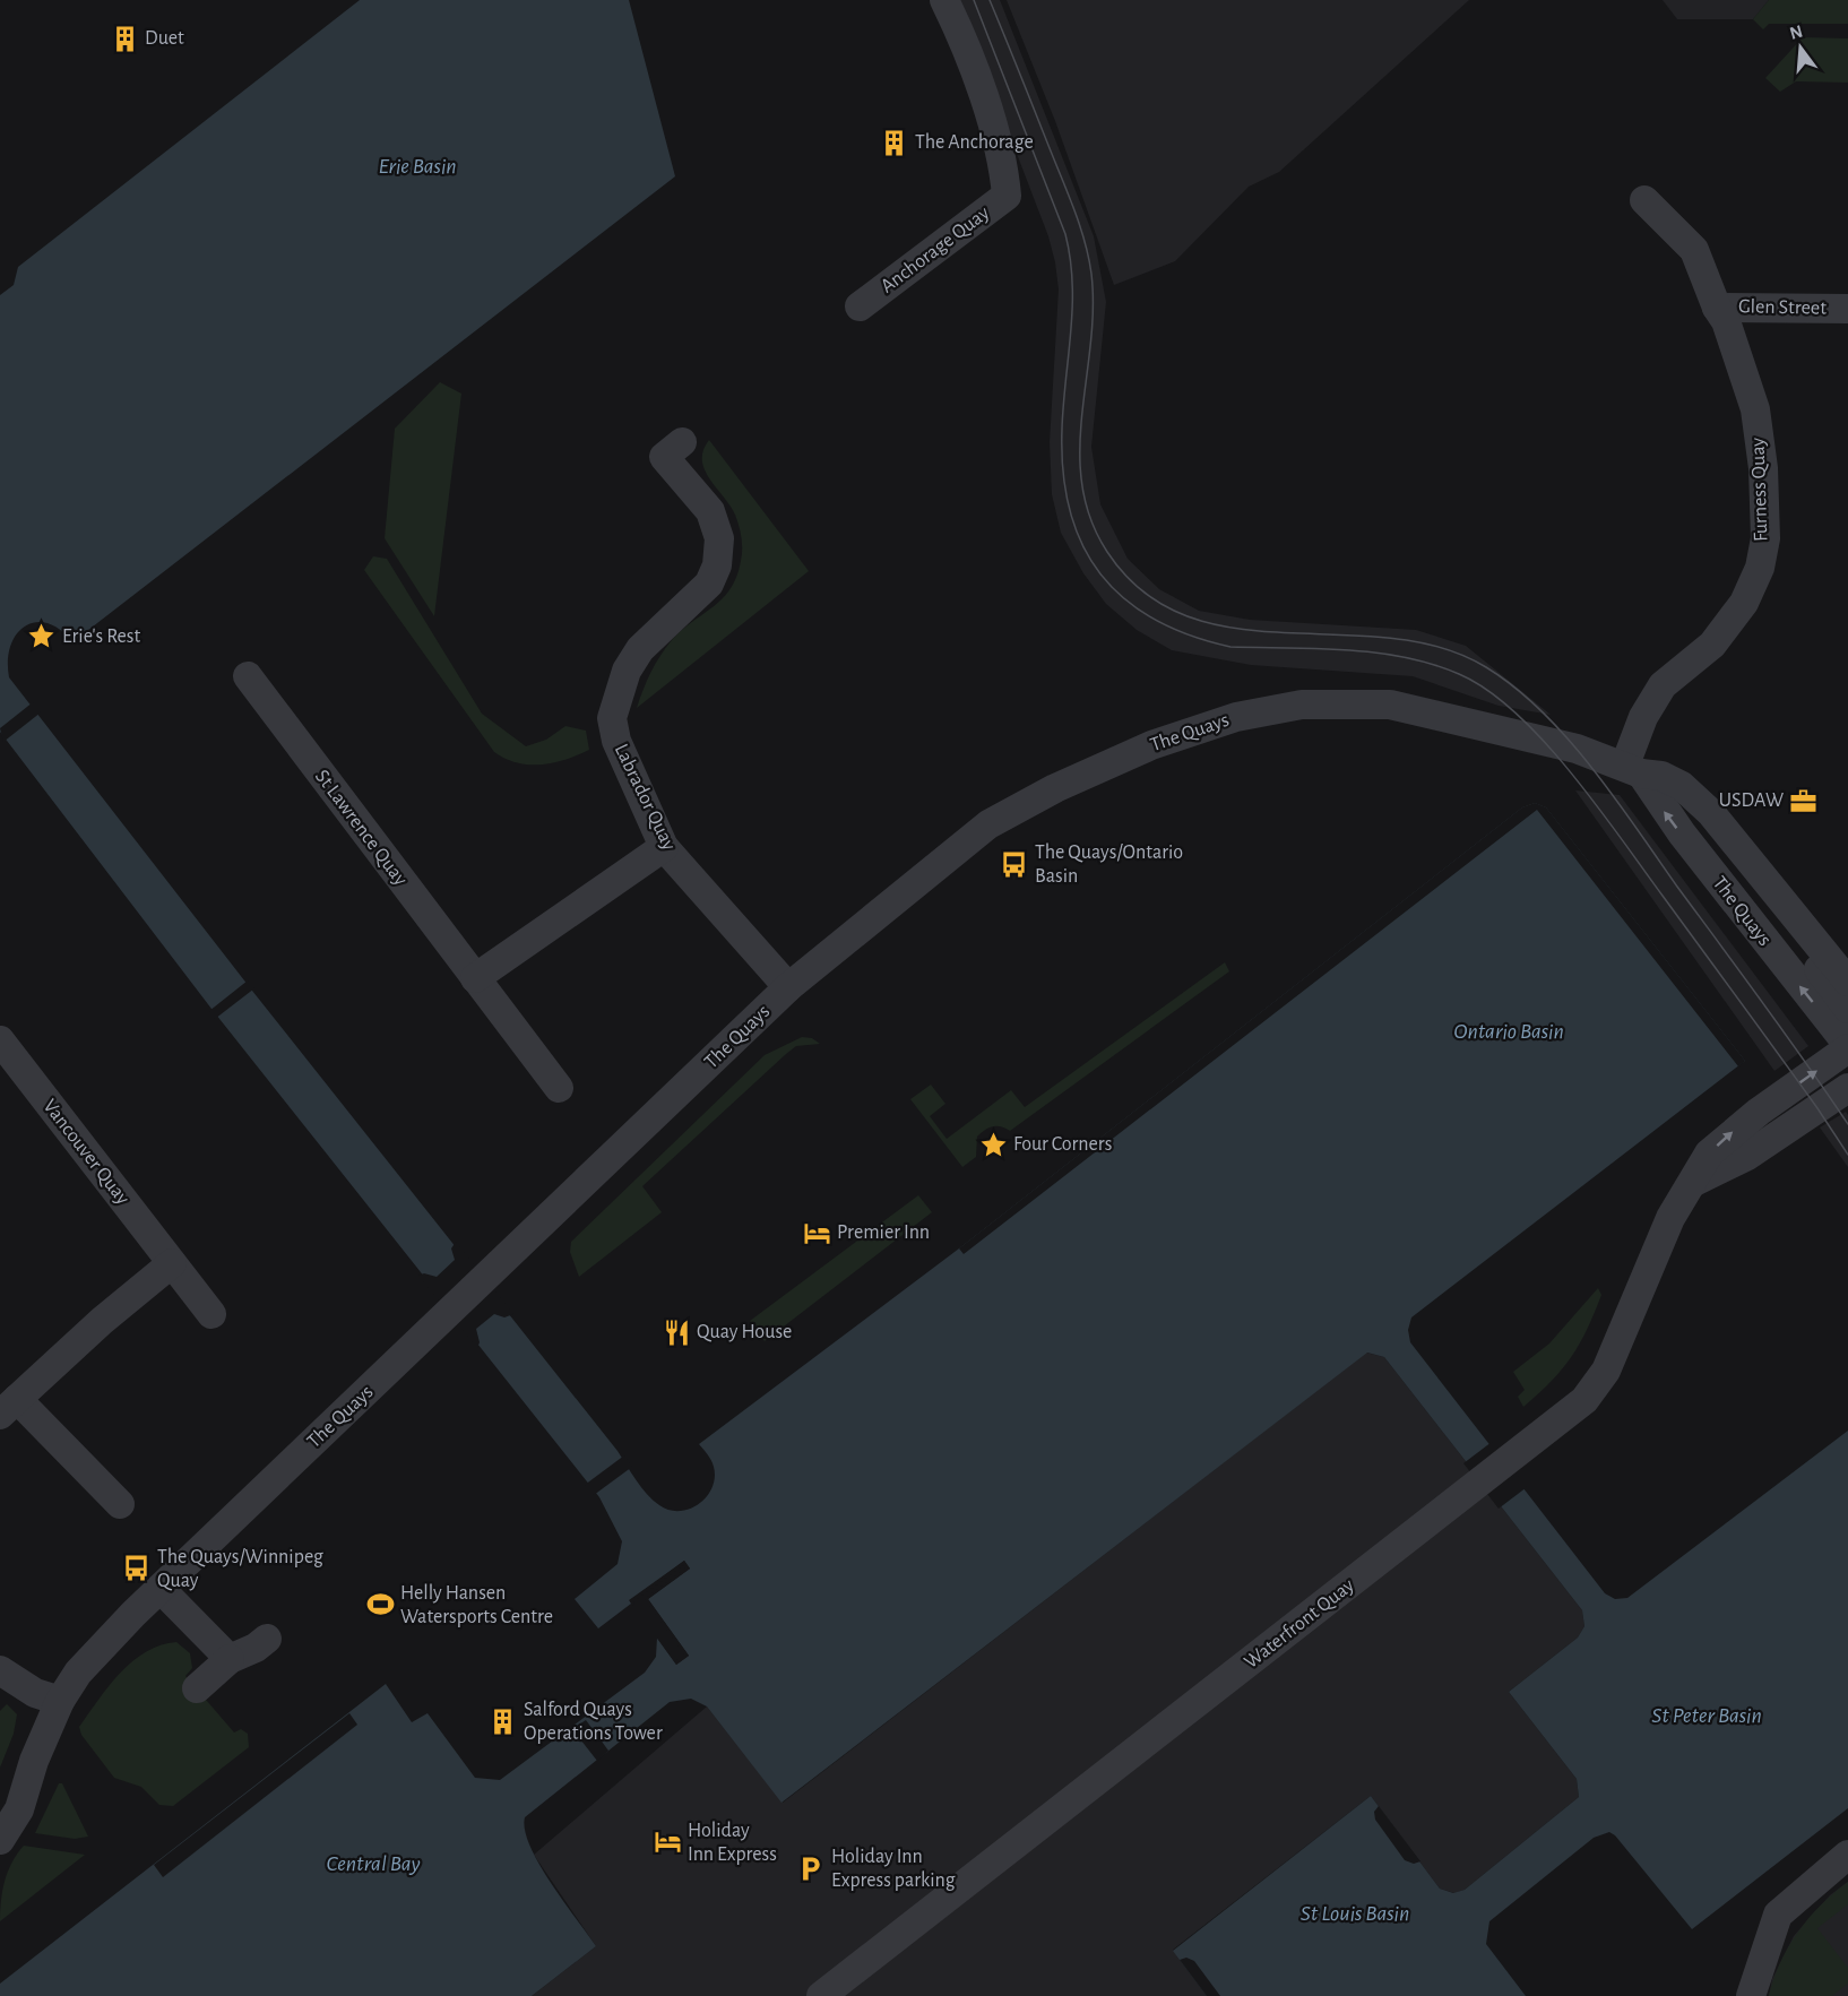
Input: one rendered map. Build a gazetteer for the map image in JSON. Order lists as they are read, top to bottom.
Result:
{
  "streets": {
    "street": [
      "Anchorage Quay",
      "Glen Street",
      "Furness Quay",
      "The Quays",
      "Labrador Quay",
      "St Lawrence Quay",
      "Vancouver Quay",
      "Waterfront Quay"
    ]
  },
  "crossings": [
    ["Glen Street", "Furness Quay"],
    ["Furness Quay", "The Quays"],
    ["The Quays", "Labrador Quay"],
    ["The Quays", "Waterfront Quay"]
  ],
  "water": [
    "Erie Basin",
    "Ontario Basin",
    "St Peter Basin",
    "Central Bay",
    "St Louis Basin"
  ],
  "places": {
    "building": ["Duet", "The Anchorage", "Salford Quays Operations Tower"],
    "place": ["Erie's Rest", "Four Corners"],
    "office": ["USDAW"],
    "bus stop": ["The Quays/Ontario Basin", "The Quays/Winnipeg Quay"],
    "hotel": ["Premier Inn", "Holiday Inn Express"],
    "restaurant": ["Quay House"],
    "sports": ["Helly Hansen Watersports Centre"],
    "parking": ["Holiday Inn Express parking"]
  },
  "north": "top"
}
